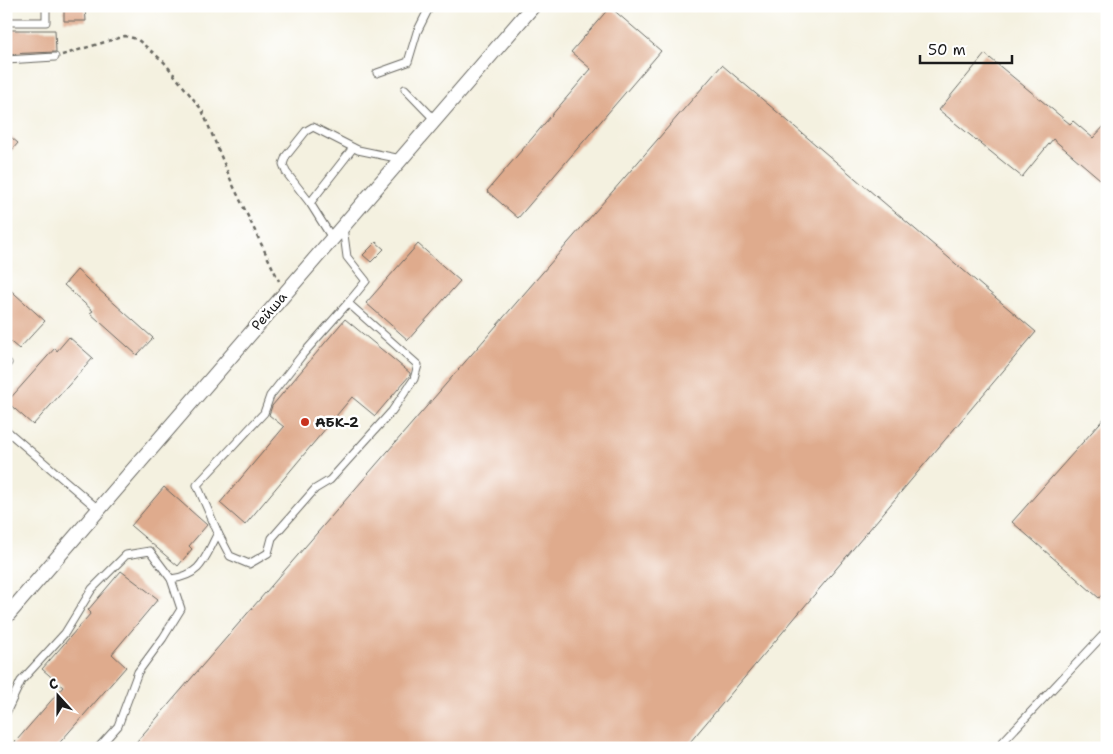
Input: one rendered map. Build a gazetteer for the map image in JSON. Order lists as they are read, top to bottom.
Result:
{
  "streets": {
    "street": ["Рейша"]
  },
  "places": ["АБК-2"],
  "scale_bar": "50 m",
  "north": "top"
}
